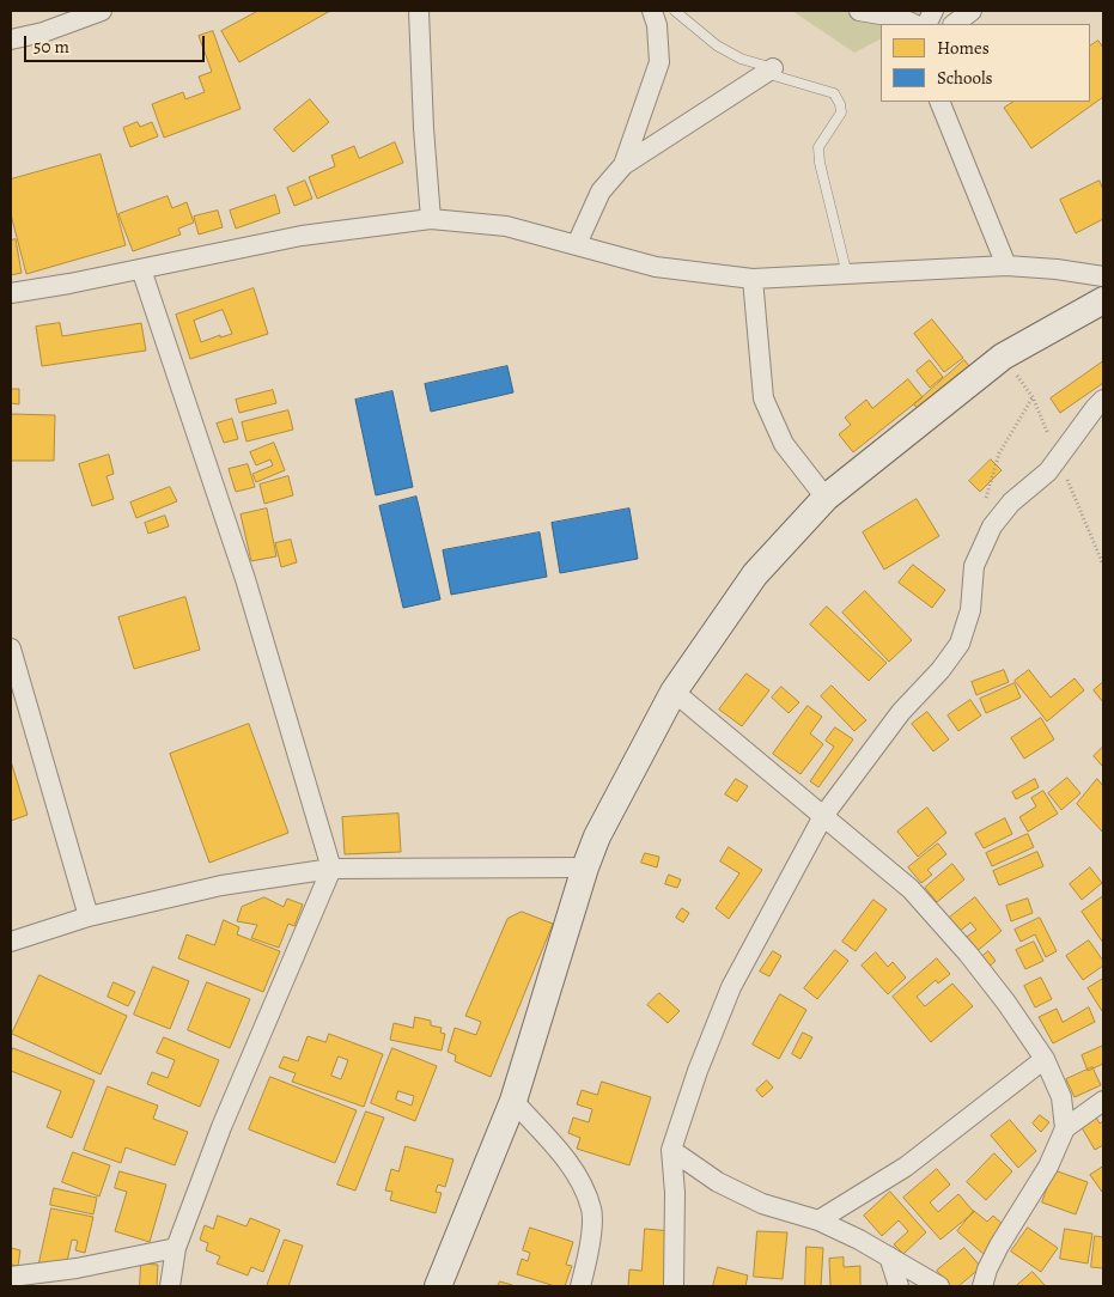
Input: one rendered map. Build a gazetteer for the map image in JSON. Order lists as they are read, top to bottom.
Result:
{
  "legend": ["Homes", "Schools"],
  "scale_bar": "50 m"
}
